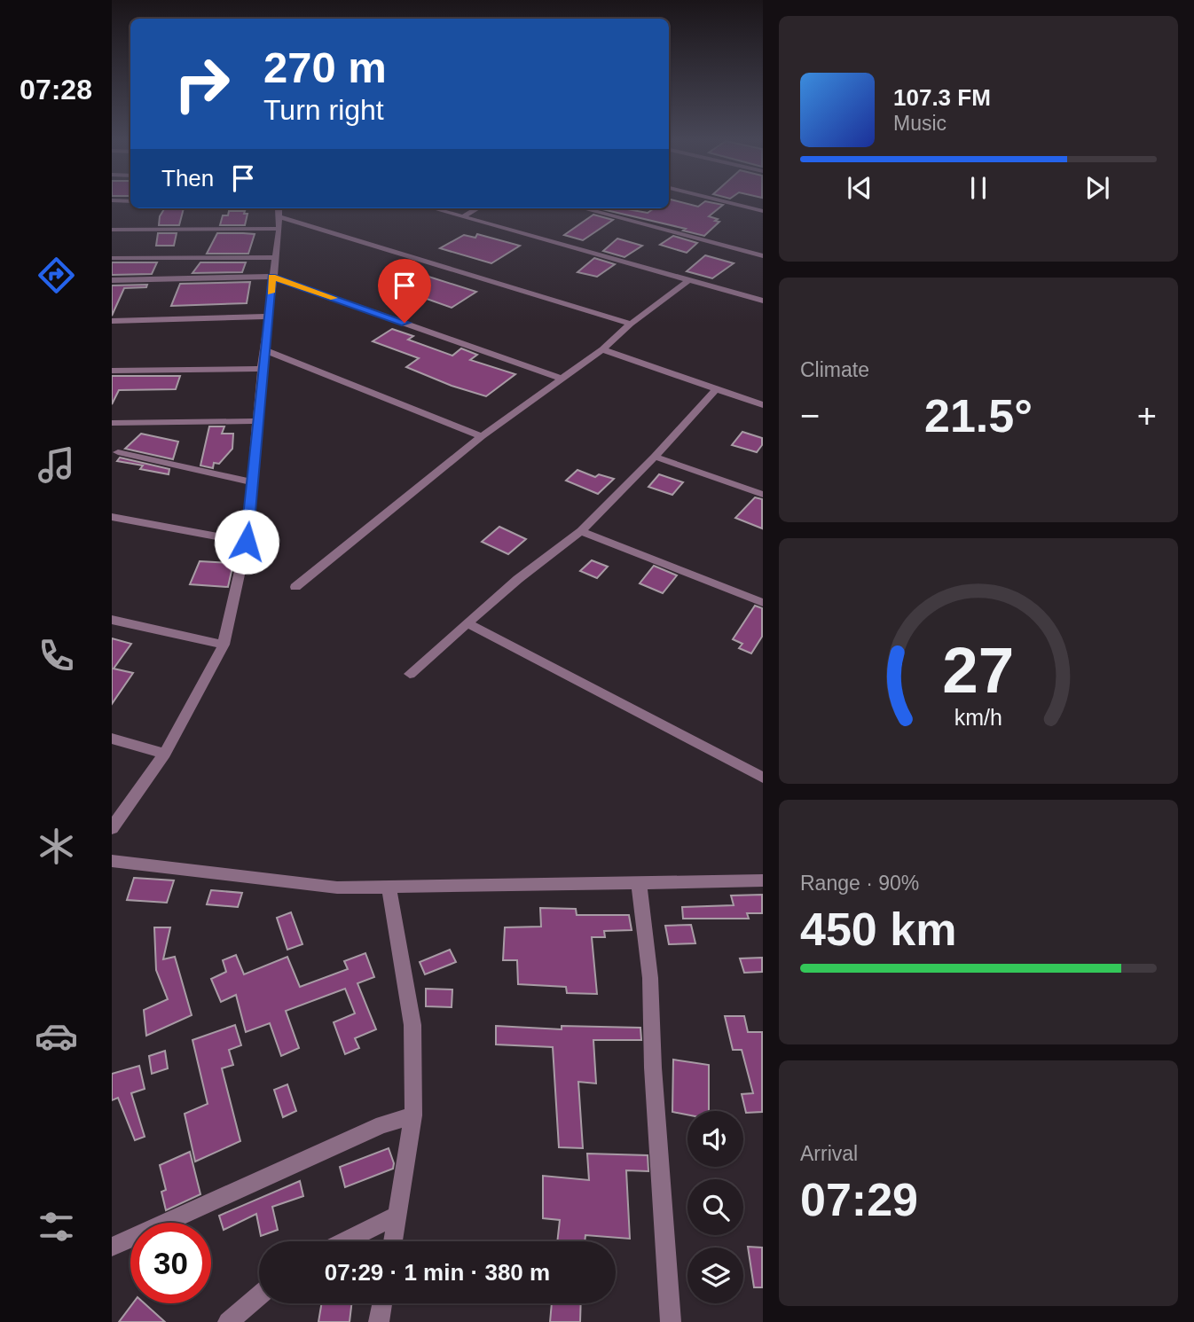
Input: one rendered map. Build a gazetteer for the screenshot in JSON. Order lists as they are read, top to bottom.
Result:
{
  "page": {
    "tabs": "07:28",
    "turn": ["270 m", "Turn right"],
    "song": ["107.3 FM", "Music"],
    "then": "Then",
    "tile": [
      "Climate",
      ["Range · 90%", "450 km"],
      ["Arrival", "07:29"]
    ],
    "heat": ["−", "21.5°", "+"],
    "limit": "30",
    "trip": "07:29 · 1 min · 380 m",
    "gauge": ["27", "km/h"]
  }
}
